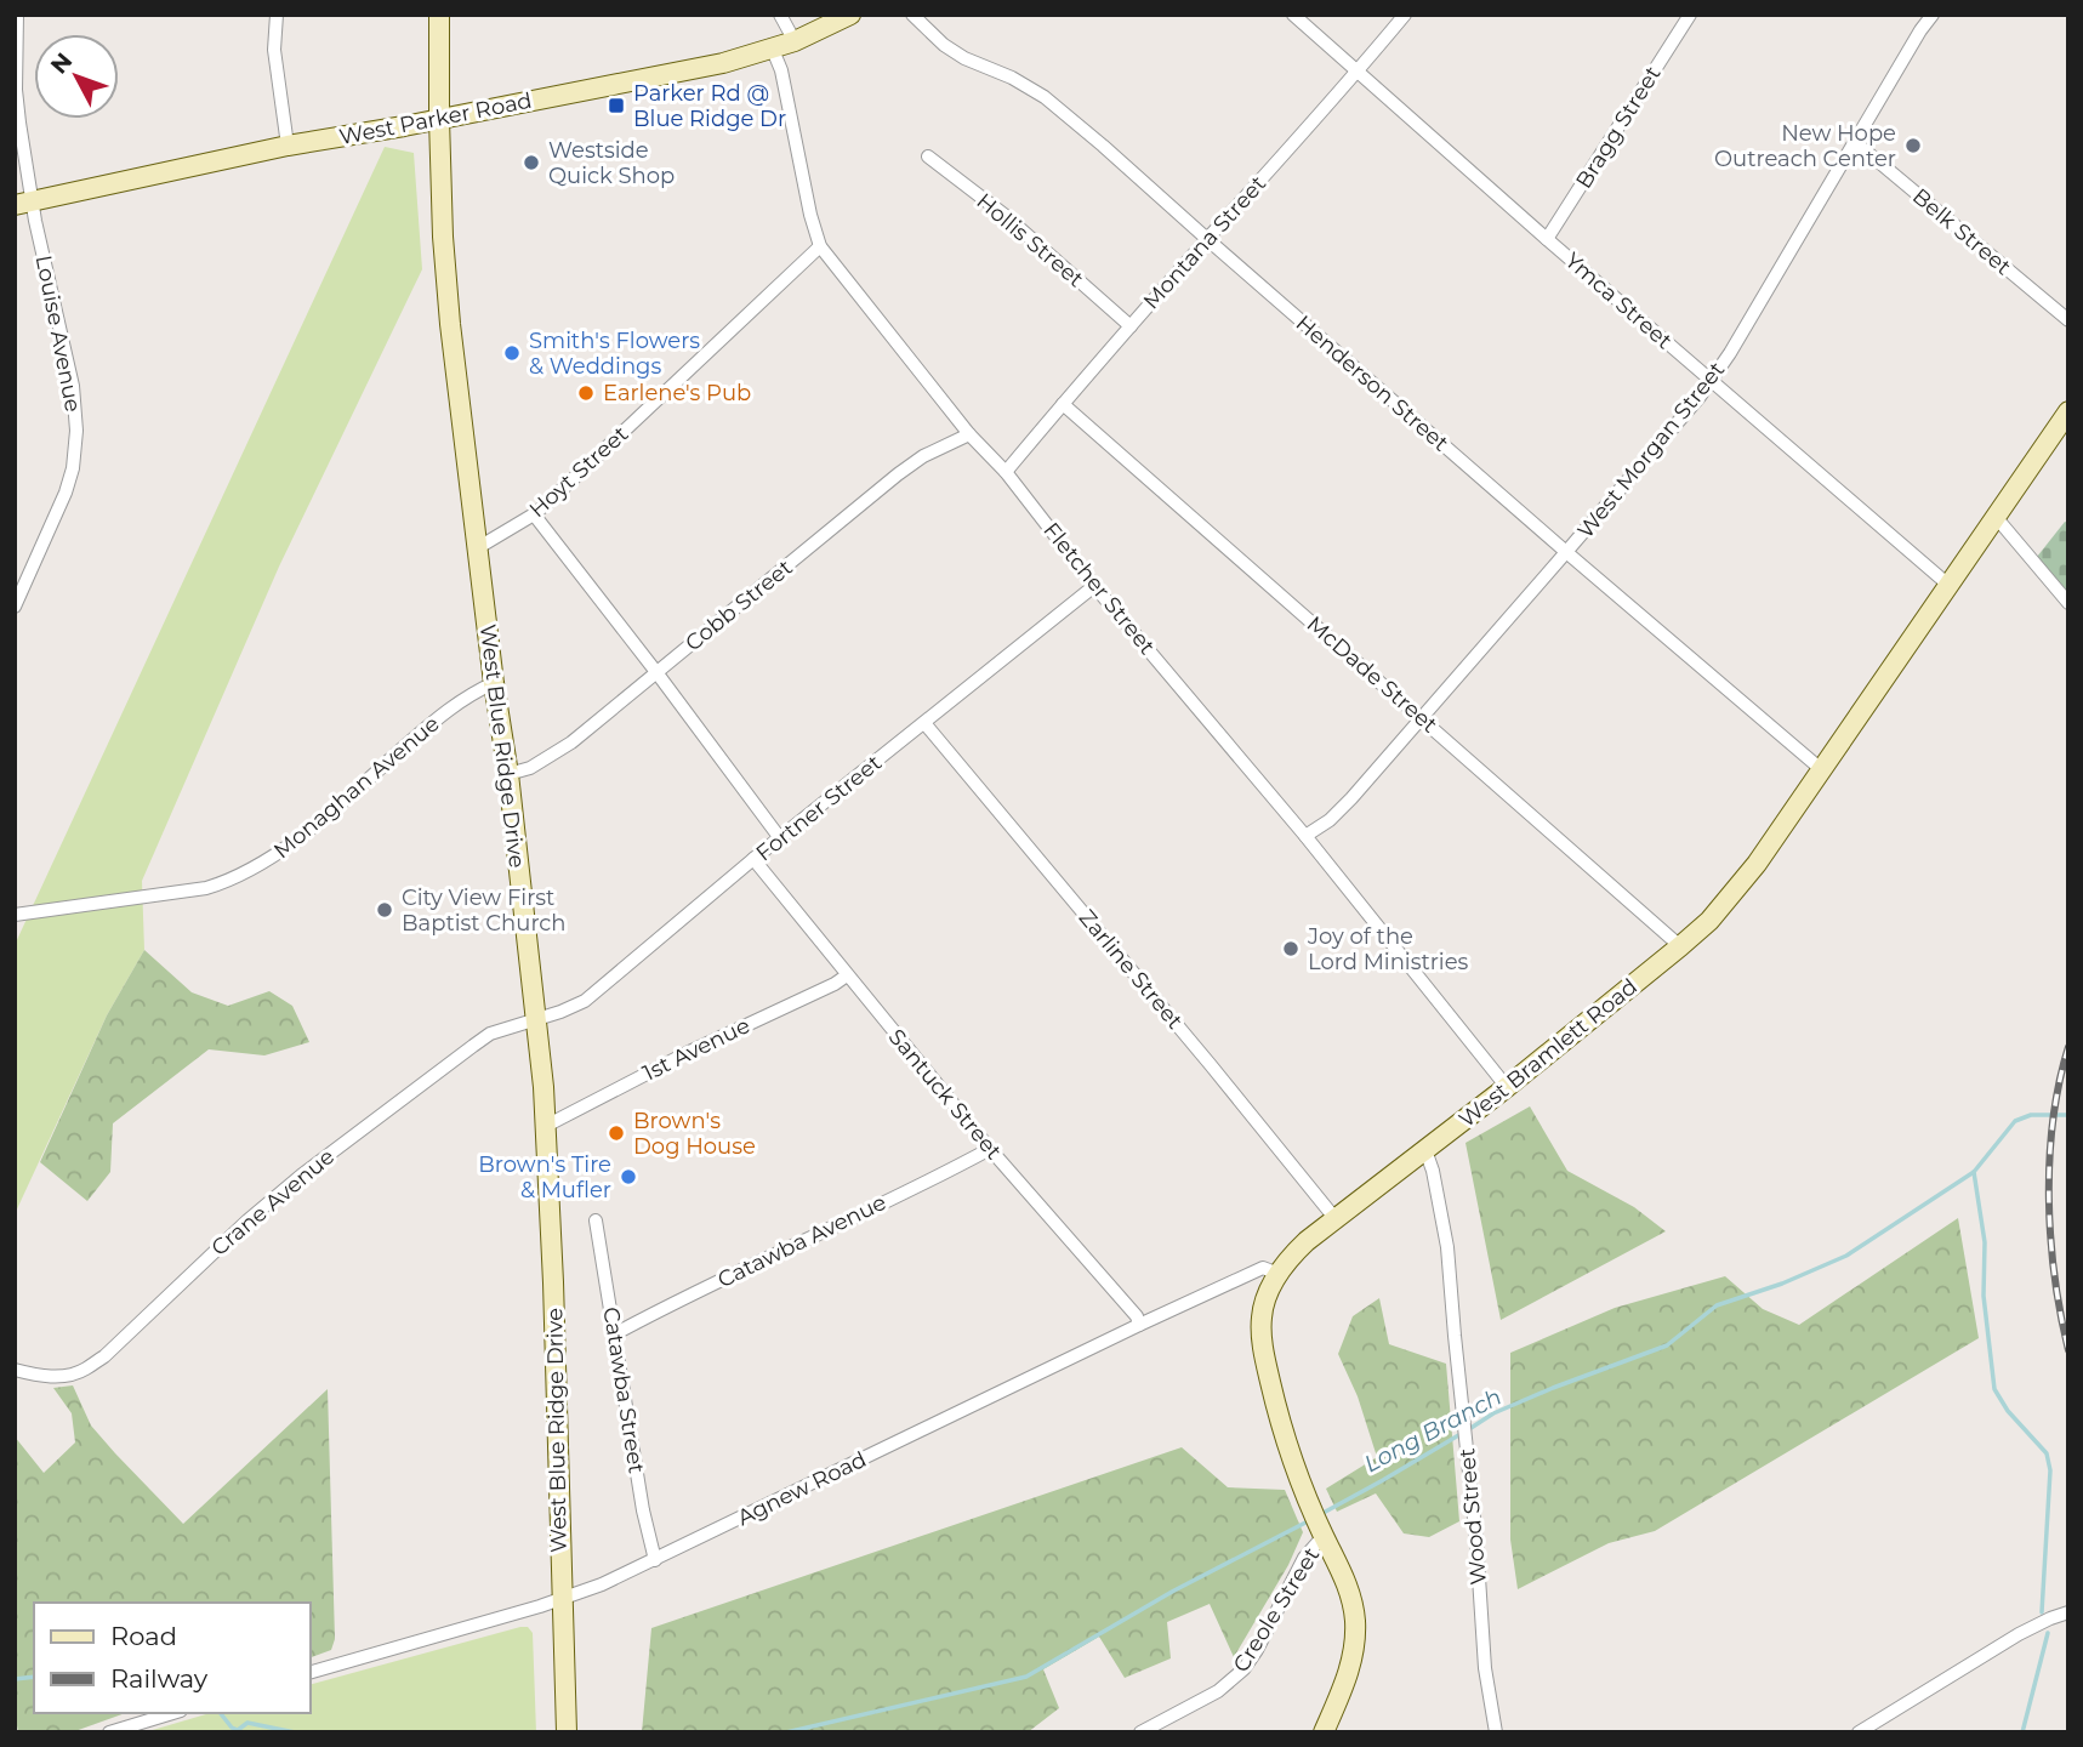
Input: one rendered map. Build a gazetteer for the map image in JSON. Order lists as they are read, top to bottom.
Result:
{
  "streets": {
    "street": [
      "West Parker Road",
      "Bragg Street",
      "Belk Street",
      "Hollis Street",
      "Montana Street",
      "Ymca Street",
      "Louise Avenue",
      "Henderson Street",
      "West Morgan Street",
      "Hoyt Street",
      "Fletcher Street",
      "Cobb Street",
      "McDade Street",
      "West Blue Ridge Drive",
      "Monaghan Avenue",
      "Fortner Street",
      "Zarline Street",
      "1st Avenue",
      "West Bramlett Road",
      "Santuck Street",
      "Crane Avenue",
      "Catawba Avenue",
      "Catawba Street",
      "Agnew Road",
      "Wood Street",
      "Creole Street"
    ]
  },
  "crossings": [
    ["West Parker Road", "Louise Avenue"],
    ["West Parker Road", "Fletcher Street"],
    ["West Parker Road", "West Blue Ridge Drive"],
    ["Bragg Street", "Ymca Street"],
    ["Belk Street", "West Morgan Street"],
    ["Hollis Street", "Montana Street"],
    ["Montana Street", "Ymca Street"],
    ["Montana Street", "Henderson Street"],
    ["Montana Street", "Fletcher Street"],
    ["Montana Street", "McDade Street"],
    ["Ymca Street", "West Morgan Street"],
    ["Ymca Street", "West Bramlett Road"],
    ["Henderson Street", "West Morgan Street"],
    ["Henderson Street", "West Bramlett Road"],
    ["West Morgan Street", "Fletcher Street"],
    ["West Morgan Street", "McDade Street"],
    ["Hoyt Street", "Fletcher Street"],
    ["Hoyt Street", "West Blue Ridge Drive"],
    ["Fletcher Street", "Cobb Street"],
    ["Fletcher Street", "Fortner Street"],
    ["Fletcher Street", "West Bramlett Road"],
    ["Cobb Street", "West Blue Ridge Drive"],
    ["McDade Street", "West Bramlett Road"],
    ["West Blue Ridge Drive", "Monaghan Avenue"],
    ["West Blue Ridge Drive", "Fortner Street"],
    ["West Blue Ridge Drive", "1st Avenue"],
    ["West Blue Ridge Drive", "Crane Avenue"],
    ["West Blue Ridge Drive", "Agnew Road"],
    ["Fortner Street", "Zarline Street"],
    ["Fortner Street", "Santuck Street"],
    ["Fortner Street", "Crane Avenue"],
    ["Zarline Street", "West Bramlett Road"],
    ["1st Avenue", "Santuck Street"],
    ["West Bramlett Road", "Agnew Road"],
    ["West Bramlett Road", "Wood Street"],
    ["West Bramlett Road", "Creole Street"],
    ["Santuck Street", "Catawba Avenue"],
    ["Santuck Street", "Agnew Road"],
    ["Catawba Avenue", "Catawba Street"],
    ["Catawba Street", "Agnew Road"]
  ],
  "water": ["Long Branch"],
  "places": {
    "transit": ["Parker Rd @ Blue Ridge Dr"],
    "other": [
      "New Hope Outreach Center",
      "Westside Quick Shop",
      "Smith's Flowers & Weddings",
      "Earlene's Pub",
      "City View First Baptist Church",
      "Joy of the Lord Ministries",
      "Brown's Dog House",
      "Brown's Tire & Mufler"
    ]
  },
  "legend": ["Road", "Railway"],
  "north": "top left"
}
